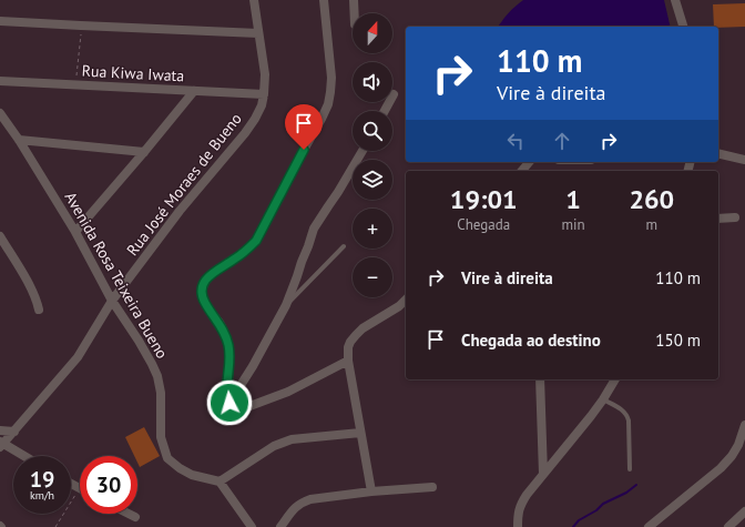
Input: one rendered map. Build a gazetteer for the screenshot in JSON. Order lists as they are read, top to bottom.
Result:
{
  "streets": {
    "street": ["Rua Kiwa Iwata", "Rua José Moraes de Bueno", "Avenida Rosa Teixeira Bueno"]
  },
  "crossings": [
    ["Rua Kiwa Iwata", "Rua José Moraes de Bueno"],
    ["Rua José Moraes de Bueno", "Avenida Rosa Teixeira Bueno"]
  ],
  "north": "top",
  "page": {
    "map_buttons": ["+", "−"],
    "turn": ["110 m", "Vire à direita"],
    "eta": [
      "19:01",
      "Chegada",
      "1",
      "min",
      "260",
      "m"
    ],
    "list": [
      {
        "name": "Vire à direita",
        "value": "110 m"
      },
      {
        "name": "Chegada ao destino",
        "value": "150 m"
      }
    ],
    "speed": "19 km/h",
    "limit": "30"
  }
}
